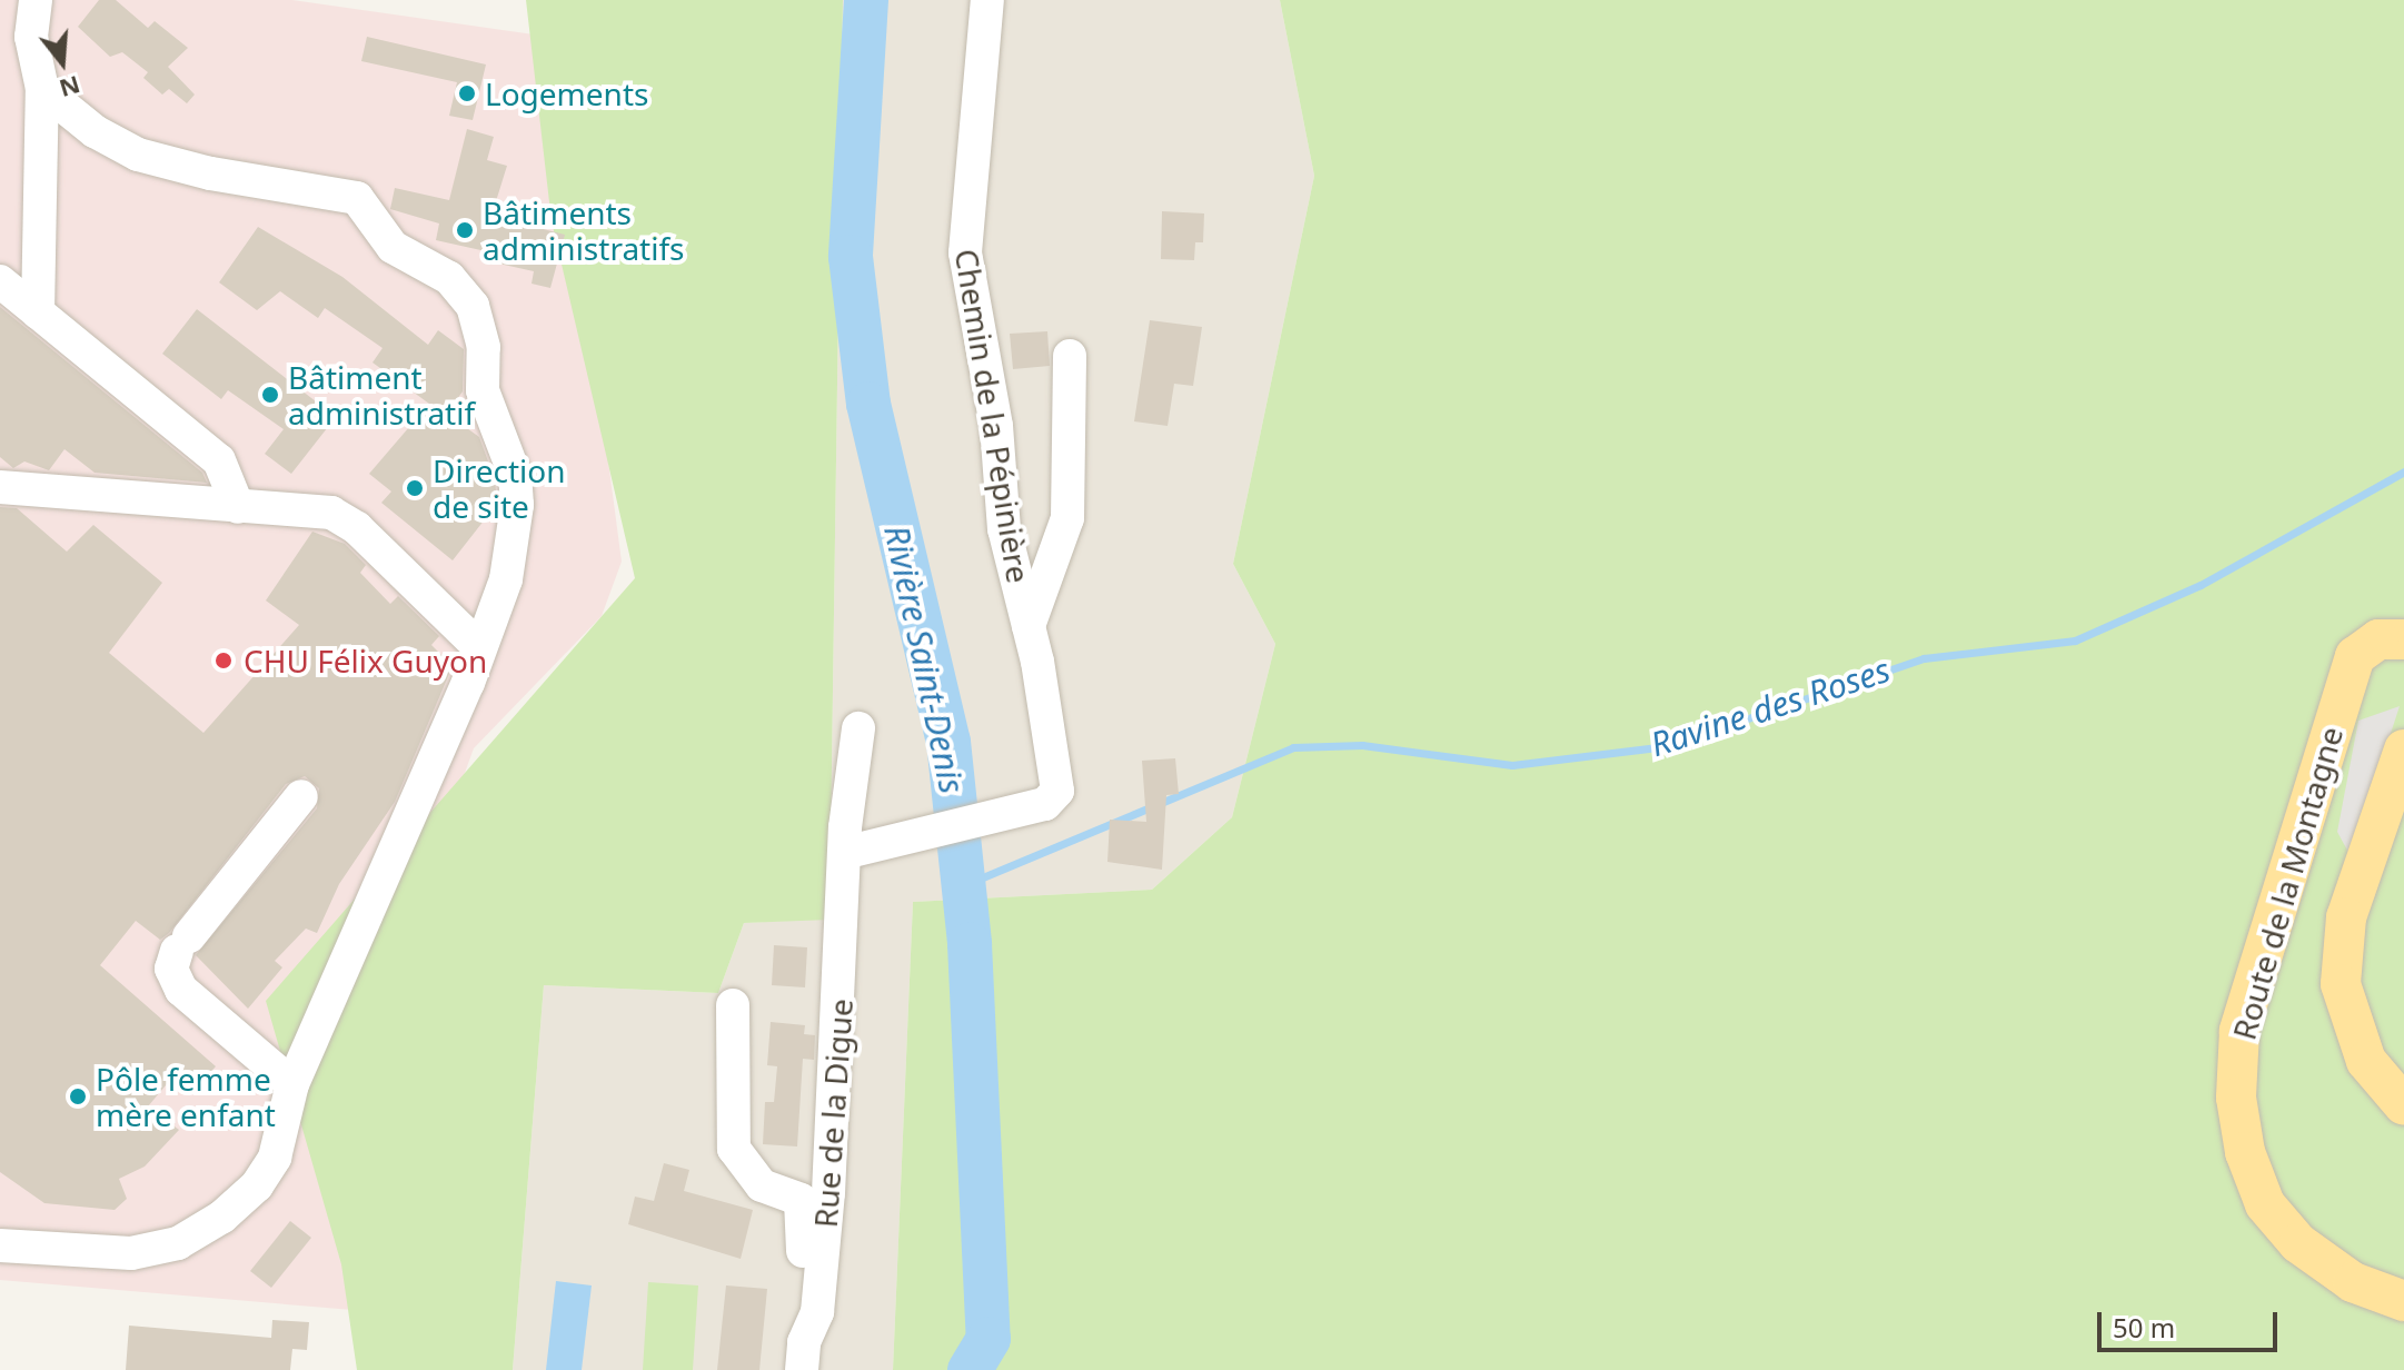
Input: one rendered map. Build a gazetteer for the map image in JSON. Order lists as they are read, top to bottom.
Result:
{
  "streets": {
    "main road": ["Route de la Montagne"],
    "street": ["Chemin de la Pépinière", "Rue de la Digue"]
  },
  "crossings": [
    ["Chemin de la Pépinière", "Rue de la Digue"]
  ],
  "water": ["Rivière Saint-Denis", "Ravine des Roses"],
  "places": [
    "Logements",
    "Bâtiments administratifs",
    "Bâtiment administratif",
    "Direction de site",
    "CHU Félix Guyon",
    "Pôle femme mère enfant"
  ],
  "scale_bar": "50 m",
  "north": "bottom"
}
